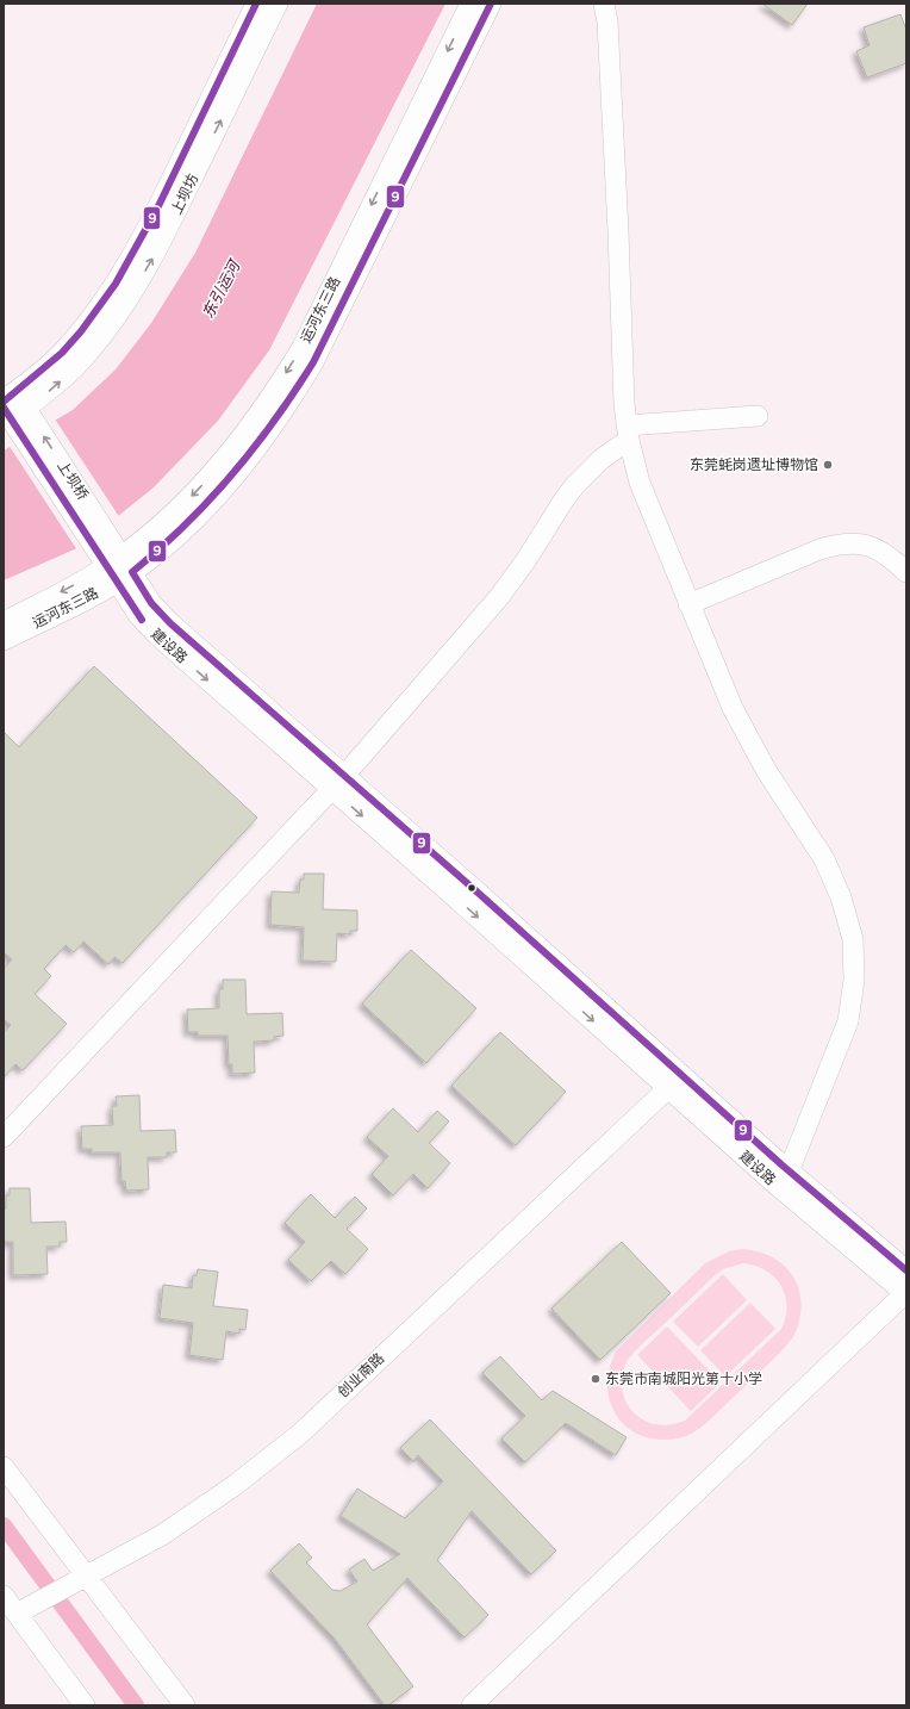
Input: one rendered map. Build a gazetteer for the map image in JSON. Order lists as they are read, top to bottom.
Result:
{
  "streets": {
    "street": [
      "上坝坊",
      "运河东三路",
      "上坝桥",
      "建设路",
      "创业南路"
    ]
  },
  "crossings": [
    ["上坝坊", "上坝桥"],
    ["运河东三路", "建设路"],
    ["上坝桥", "建设路"],
    ["建设路", "创业南路"]
  ],
  "water": ["东引运河"],
  "places": ["东莞蚝岗遗址博物馆", "东莞市南城阳光第十小学"],
  "lines": ["transit line 9"]
}
